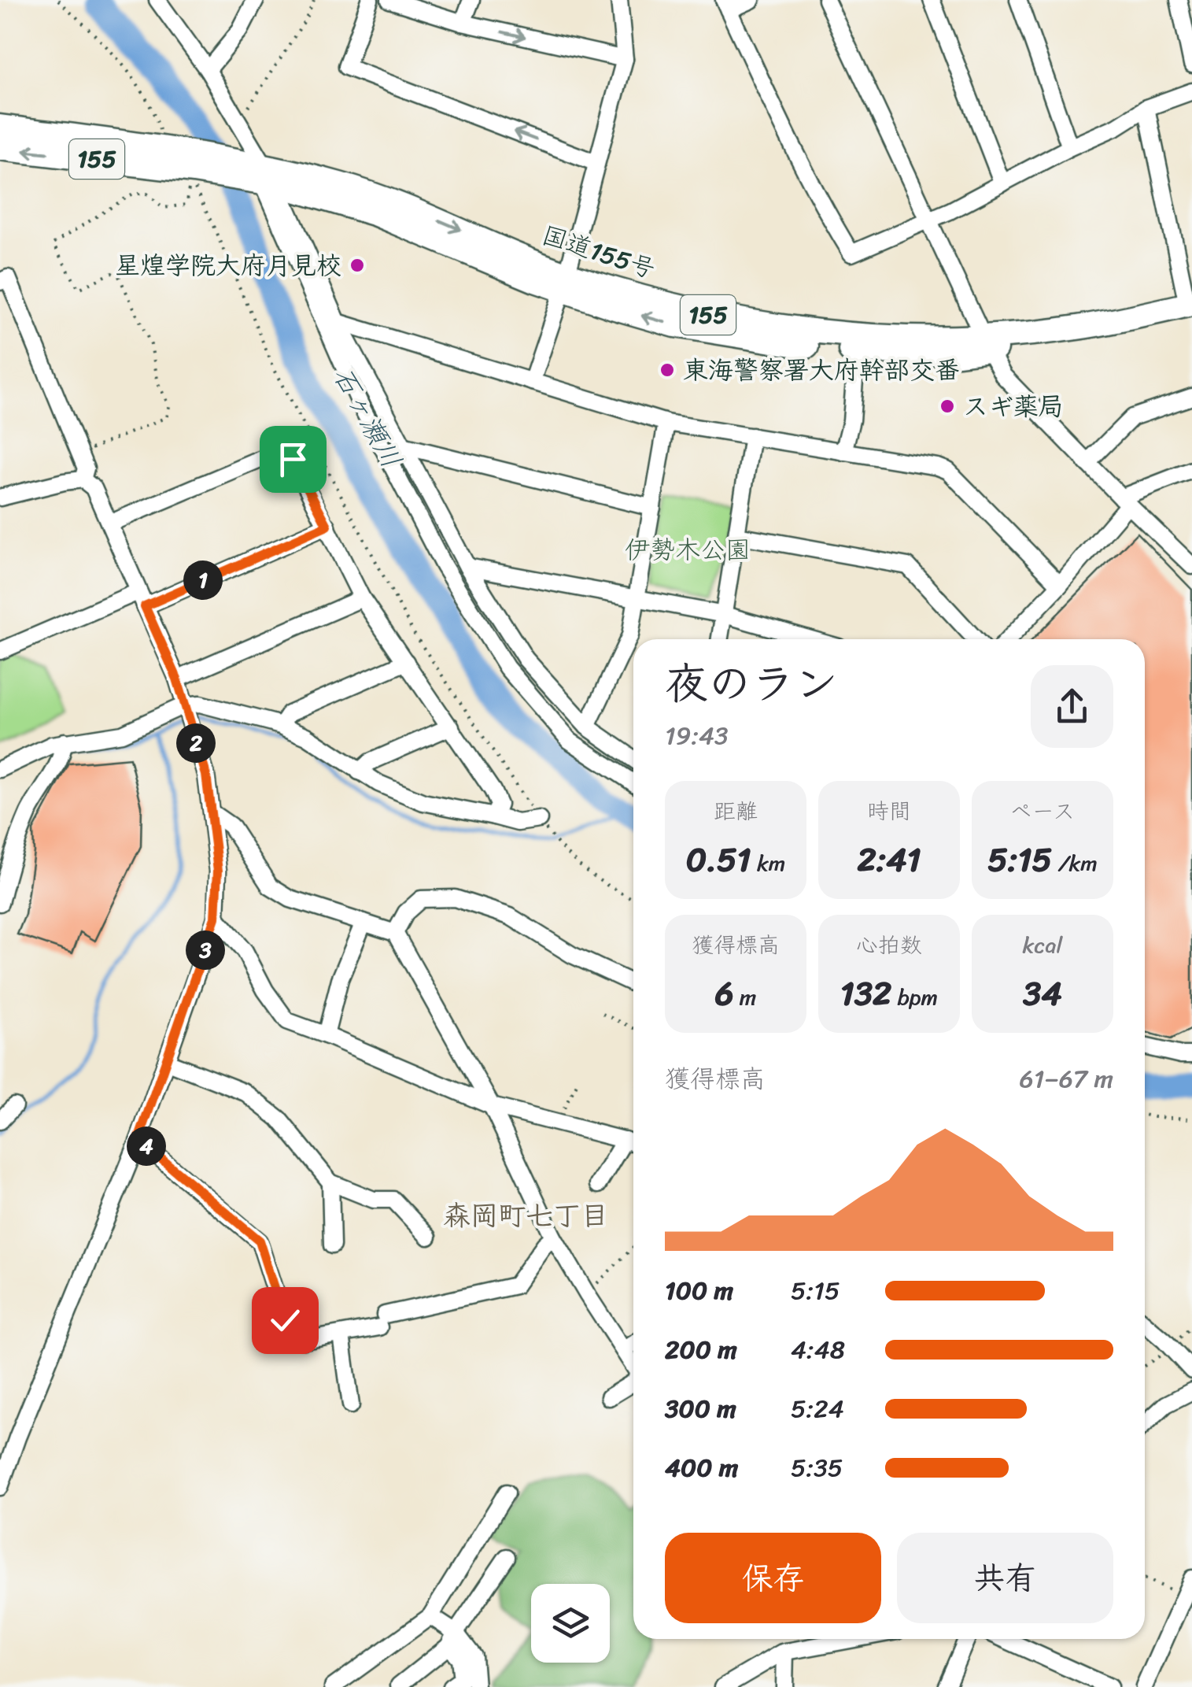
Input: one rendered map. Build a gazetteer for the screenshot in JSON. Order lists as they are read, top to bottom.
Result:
{
  "streets": {
    "highway": ["155", "国道155号"]
  },
  "districts": ["森岡町七丁目"],
  "water": ["石ヶ瀬川"],
  "parks": ["伊勢木公園"],
  "places": ["星煌学院大府月見校", "東海警察署大府幹部交番", "スギ薬局"],
  "page": {
    "pins": [
      "1",
      "2",
      "3",
      "4"
    ],
    "heading": ["夜のラン", "19:43"],
    "stats": [
      ["距離", "0.51 km"],
      ["時間", "2:41"],
      ["ペース", "5:15 /km"],
      ["獲得標高", "6 m"],
      ["心拍数", "132 bpm"],
      ["kcal", "34"]
    ],
    "chart": ["獲得標高", "61–67 m"],
    "list": [
      {
        "name": "100 m",
        "note": "5:15"
      },
      {
        "name": "200 m",
        "note": "4:48"
      },
      {
        "name": "300 m",
        "note": "5:24"
      },
      {
        "name": "400 m",
        "note": "5:35"
      }
    ],
    "buttons": ["保存", "共有"]
  }
}
